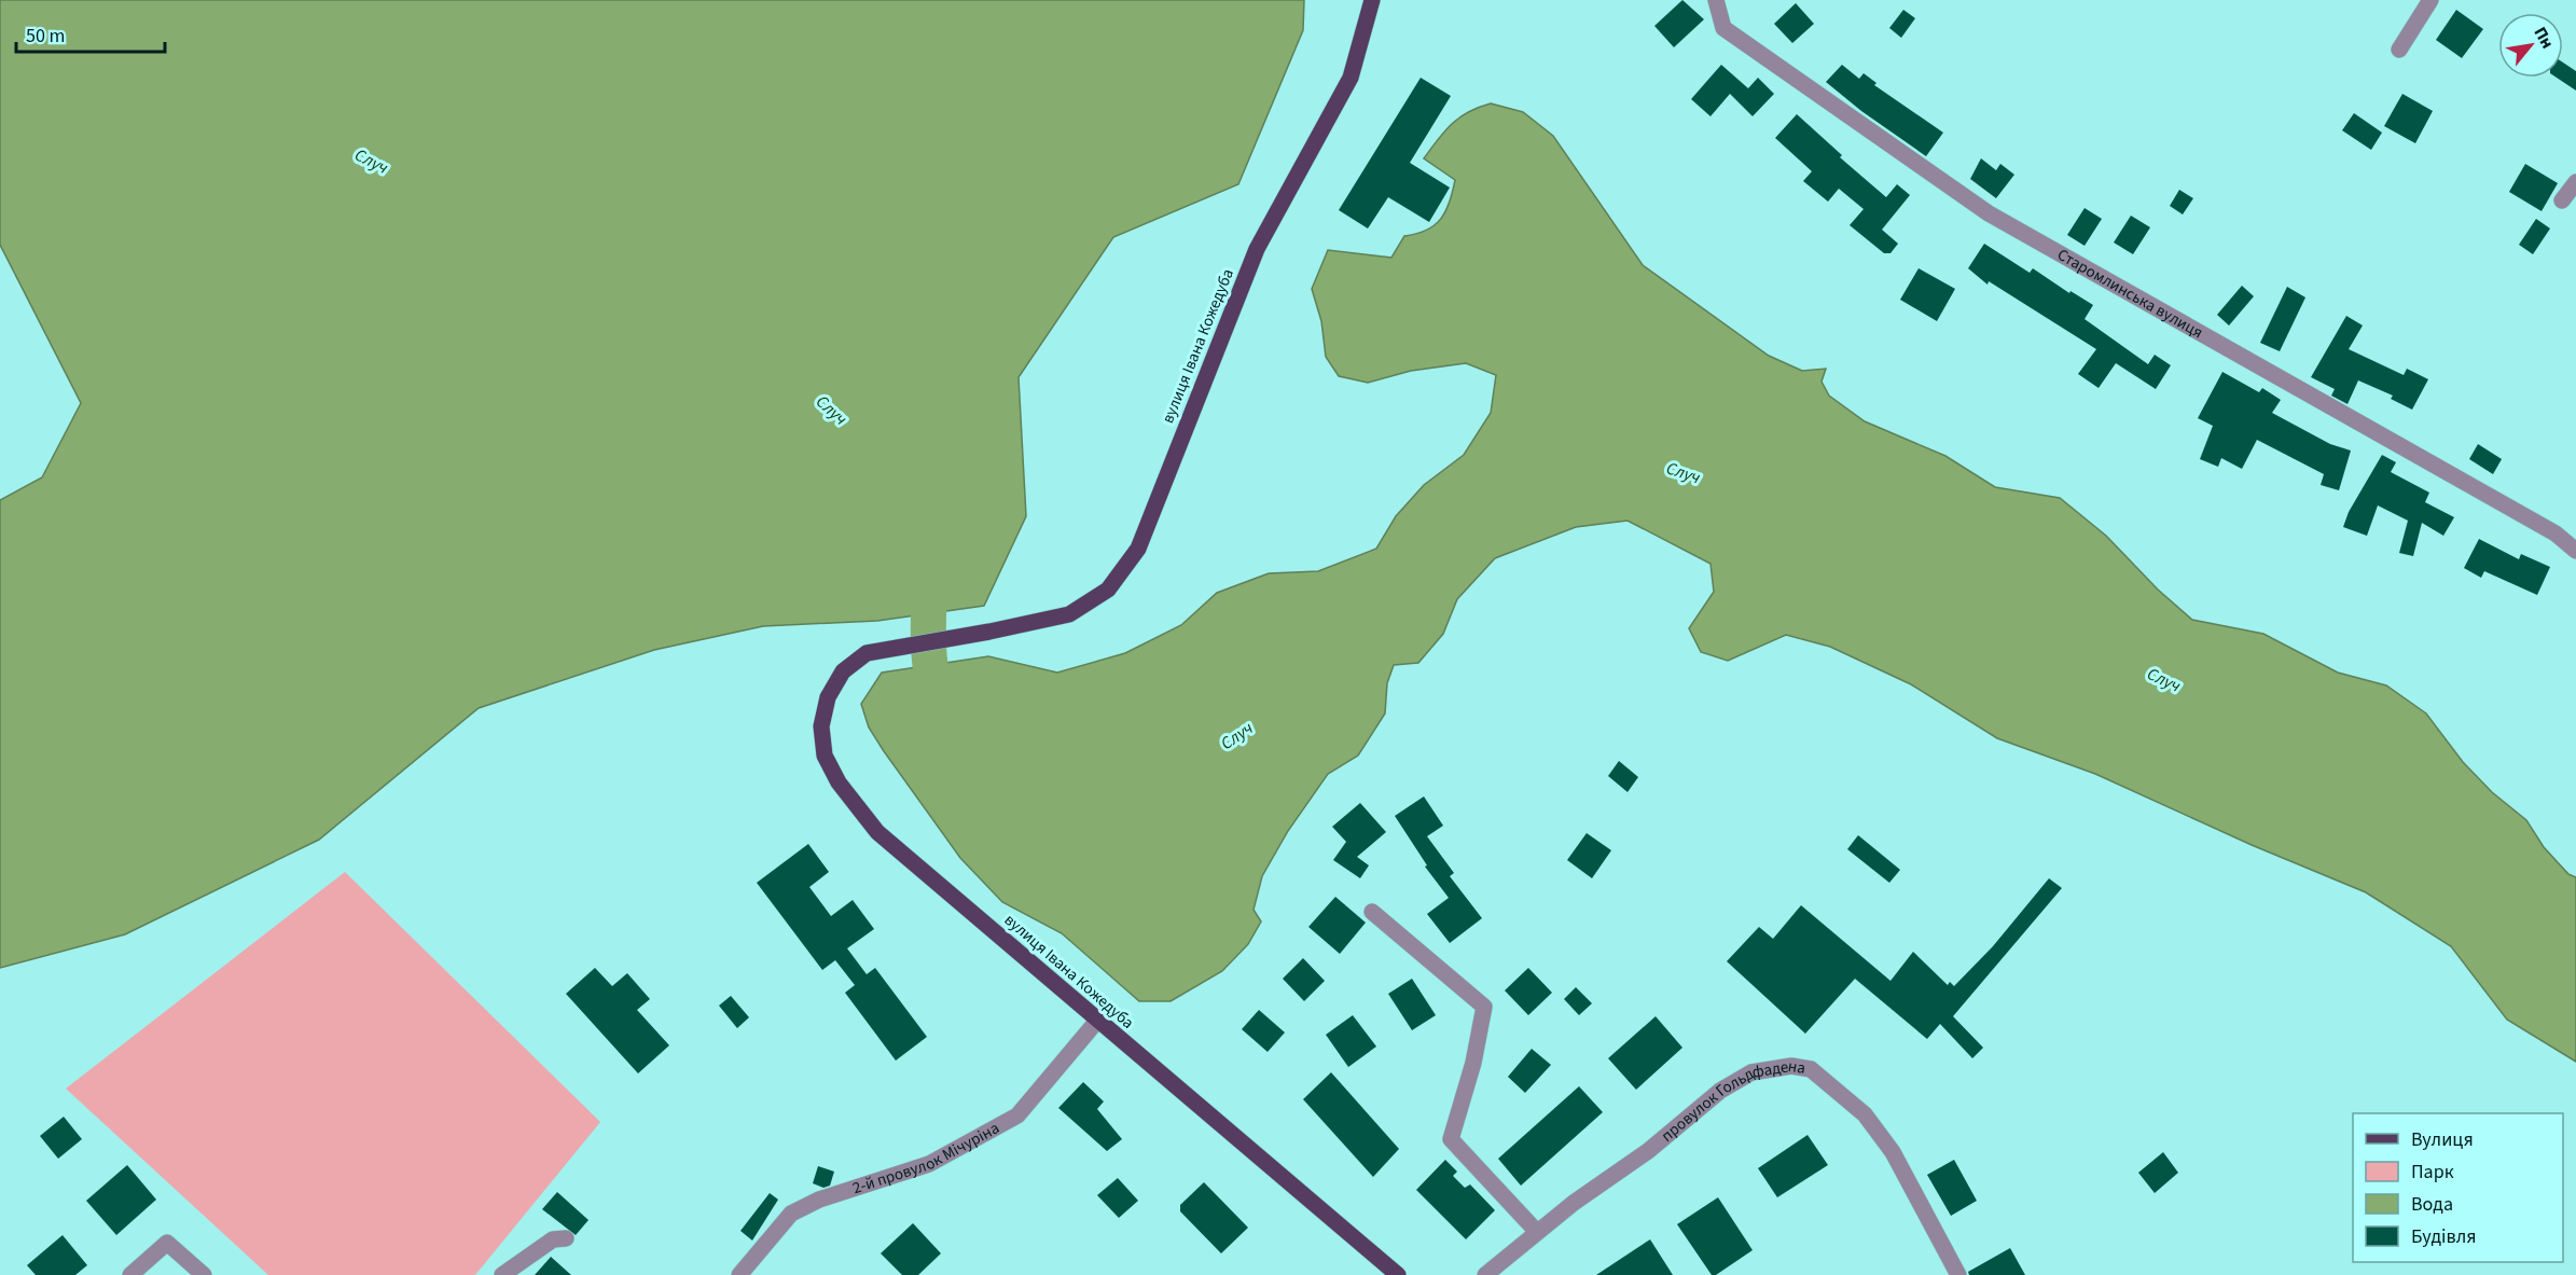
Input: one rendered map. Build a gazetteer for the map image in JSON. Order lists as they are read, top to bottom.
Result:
{
  "streets": {
    "main road": ["вулиця Івана Кожедуба"],
    "street": ["Старомлинська вулиця", "провулок Гольдфадена", "2-й провулок Мічуріна"]
  },
  "crossings": [
    ["вулиця Івана Кожедуба", "2-й провулок Мічуріна"]
  ],
  "water": ["Случ"],
  "legend": [
    "Вулиця",
    "Парк",
    "Вода",
    "Будівля"
  ],
  "scale_bar": "50 m",
  "north": "top right"
}
